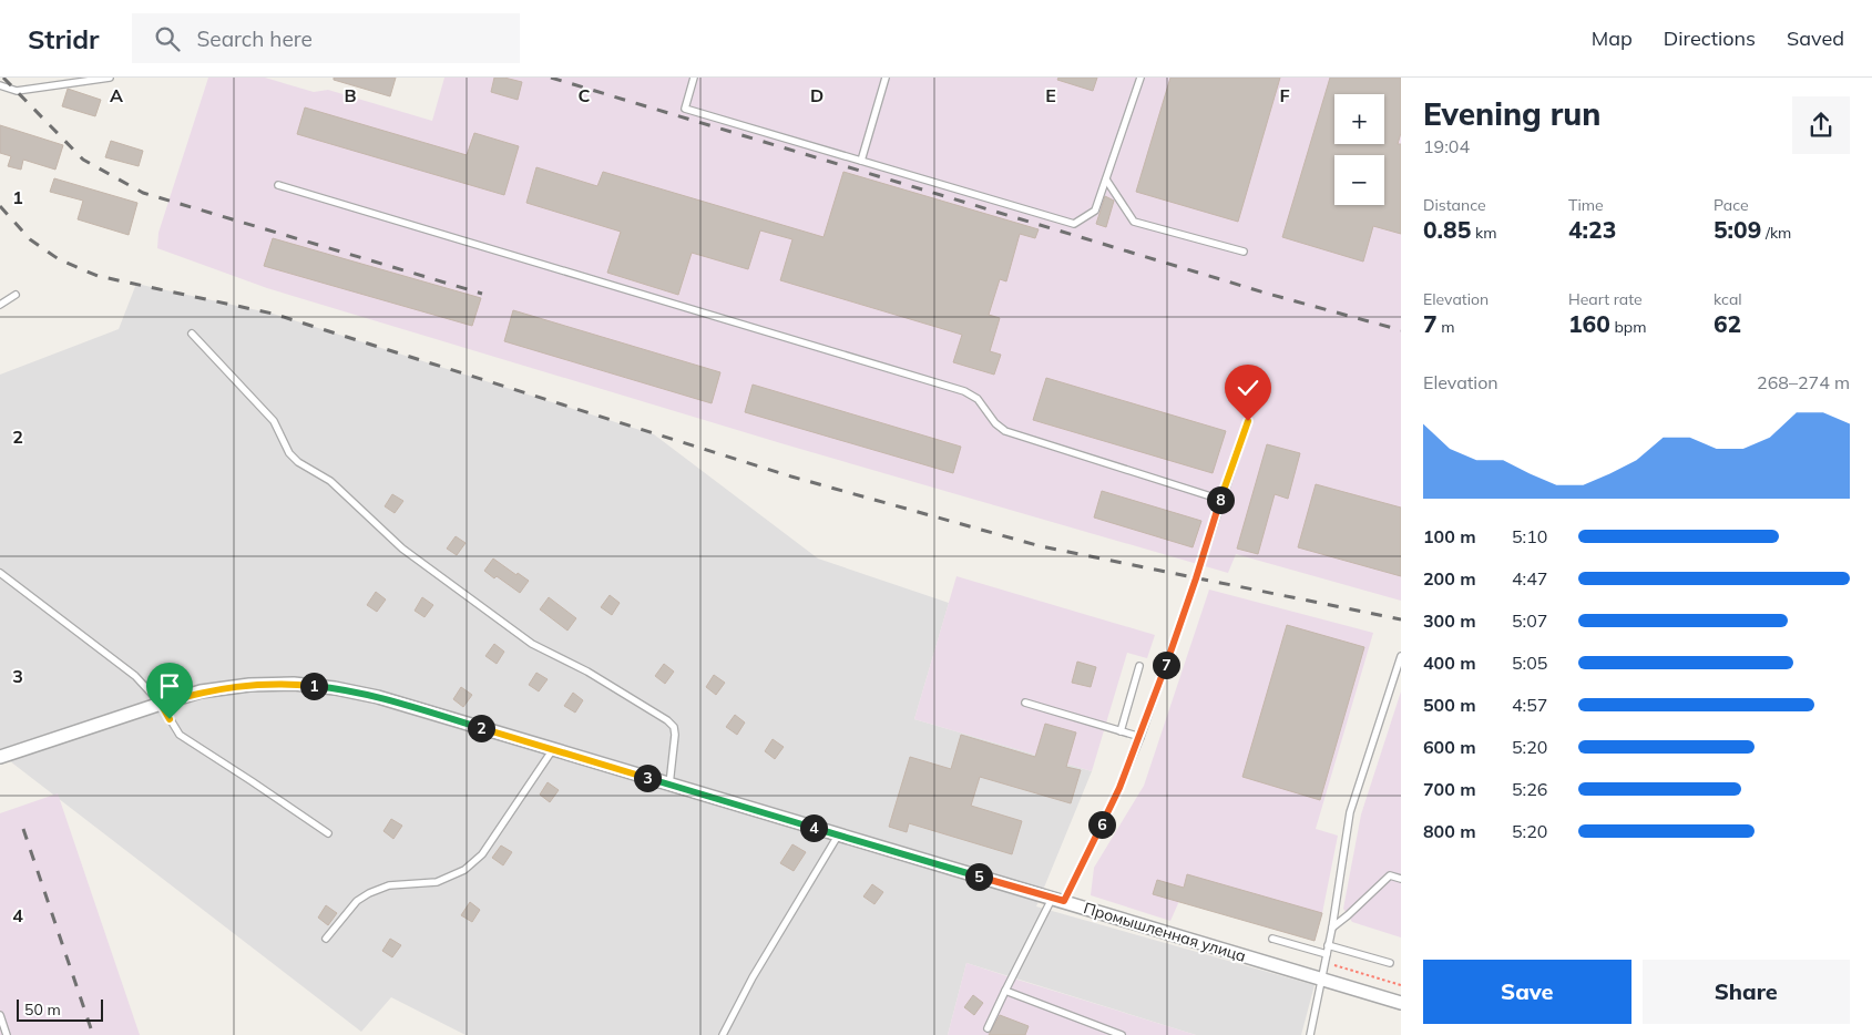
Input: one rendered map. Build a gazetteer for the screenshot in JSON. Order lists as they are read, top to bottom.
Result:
{
  "streets": {
    "street": ["Промышленная улица"]
  },
  "scale_bar": "50 m",
  "page": {
    "header": "Stridr",
    "search": "Search here",
    "nav": ["Map", "Directions", "Saved"],
    "heading": ["Evening run", "19:04"],
    "map_buttons": ["+", "−"],
    "stats": [
      ["Distance", "0.85 km"],
      ["Time", "4:23"],
      ["Pace", "5:09 /km"],
      ["Elevation", "7 m"],
      ["Heart rate", "160 bpm"],
      ["kcal", "62"]
    ],
    "chart": ["Elevation", "268–274 m"],
    "pins": [
      "8",
      "7",
      "1",
      "2",
      "3",
      "6",
      "4",
      "5"
    ],
    "list": [
      {
        "name": "100 m",
        "note": "5:10"
      },
      {
        "name": "200 m",
        "note": "4:47"
      },
      {
        "name": "300 m",
        "note": "5:07"
      },
      {
        "name": "400 m",
        "note": "5:05"
      },
      {
        "name": "500 m",
        "note": "4:57"
      },
      {
        "name": "600 m",
        "note": "5:20"
      },
      {
        "name": "700 m",
        "note": "5:26"
      },
      {
        "name": "800 m",
        "note": "5:20"
      }
    ],
    "buttons": ["Save", "Share"],
    "scale": "50 m"
  },
  "grid": {
    "columns": [
      "A",
      "B",
      "C",
      "D",
      "E",
      "F"
    ],
    "rows": [
      "1",
      "2",
      "3",
      "4"
    ]
  }
}
